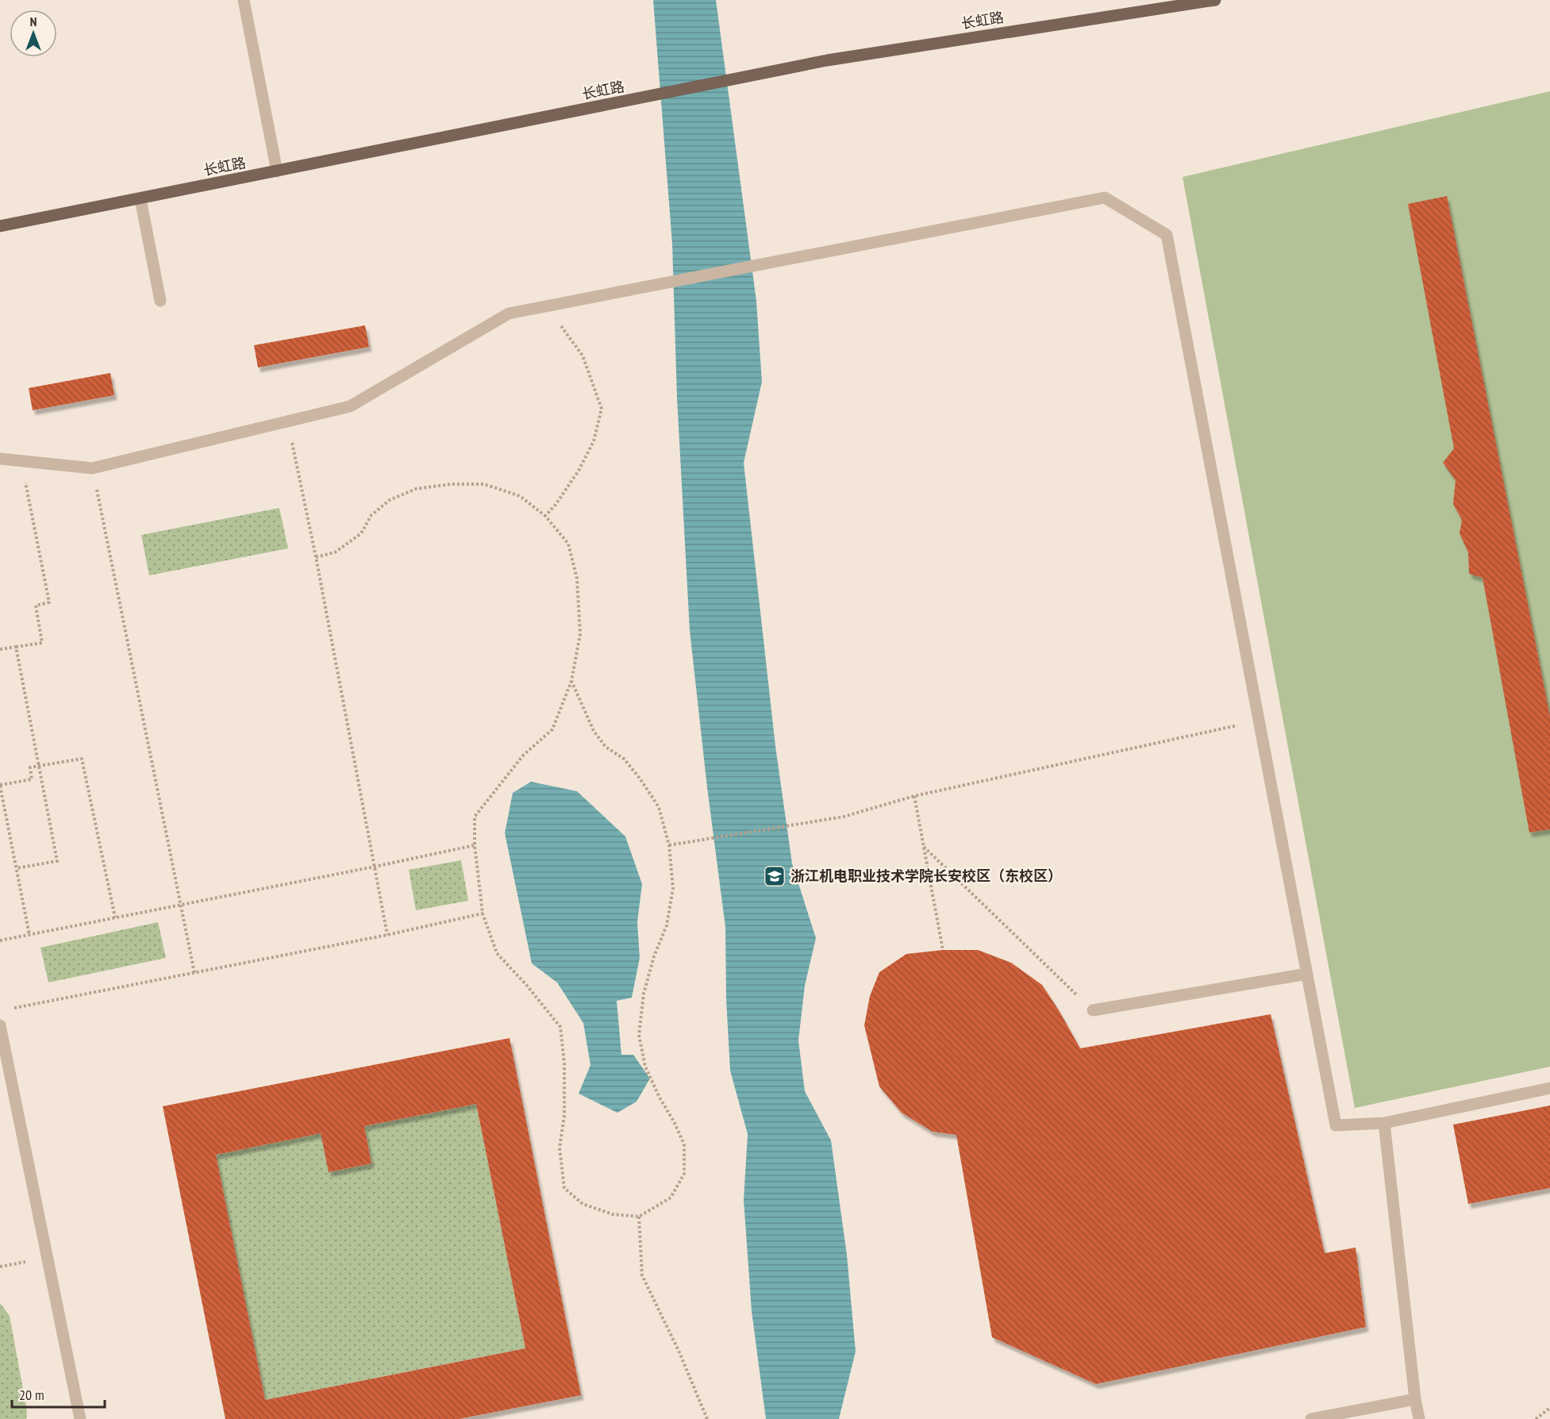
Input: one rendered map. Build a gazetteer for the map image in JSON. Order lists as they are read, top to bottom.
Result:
{
  "streets": {
    "main road": ["长虹路"]
  },
  "places": {
    "school or university": ["浙江机电职业技术学院长安校区（东校区）"]
  },
  "scale_bar": "20 m",
  "north": "top"
}
